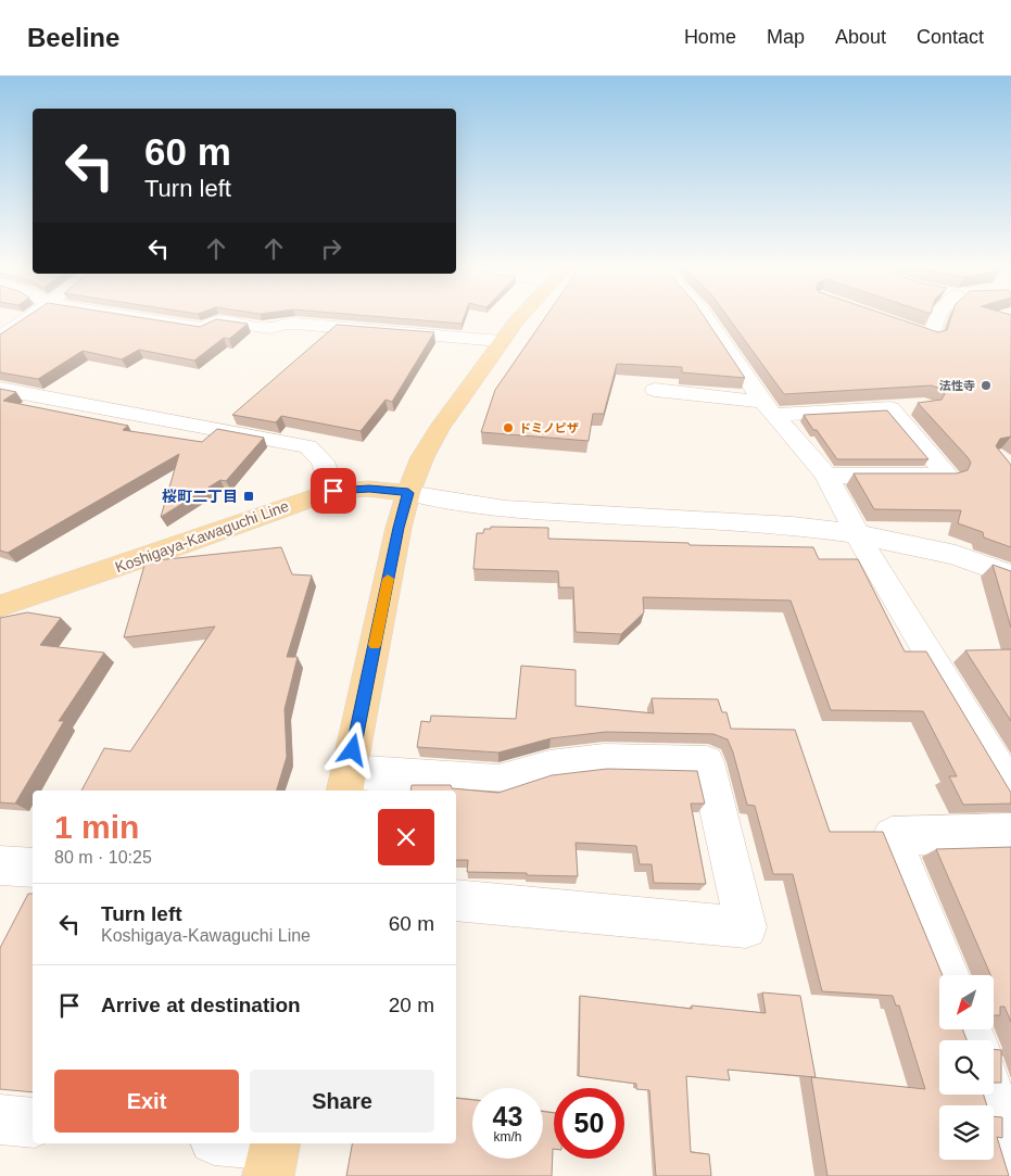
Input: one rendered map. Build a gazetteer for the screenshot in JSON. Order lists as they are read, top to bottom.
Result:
{
  "streets": {
    "main road": ["Koshigaya-Kawaguchi Line"]
  },
  "places": {
    "other": ["法性寺", "ドミノピザ"],
    "transit": ["桜町二丁目"]
  },
  "north": "bottom left",
  "page": {
    "header": "Beeline",
    "nav": [
      "Home",
      "Map",
      "About",
      "Contact"
    ],
    "turn": ["60 m", "Turn left"],
    "heading": ["1 min", "80 m · 10:25"],
    "list": [
      {
        "name": "Turn left",
        "note": "Koshigaya-Kawaguchi Line",
        "value": "60 m"
      },
      {
        "name": "Arrive at destination",
        "value": "20 m"
      }
    ],
    "buttons": ["Exit", "Share"],
    "speed": "43 km/h",
    "limit": "50"
  }
}
